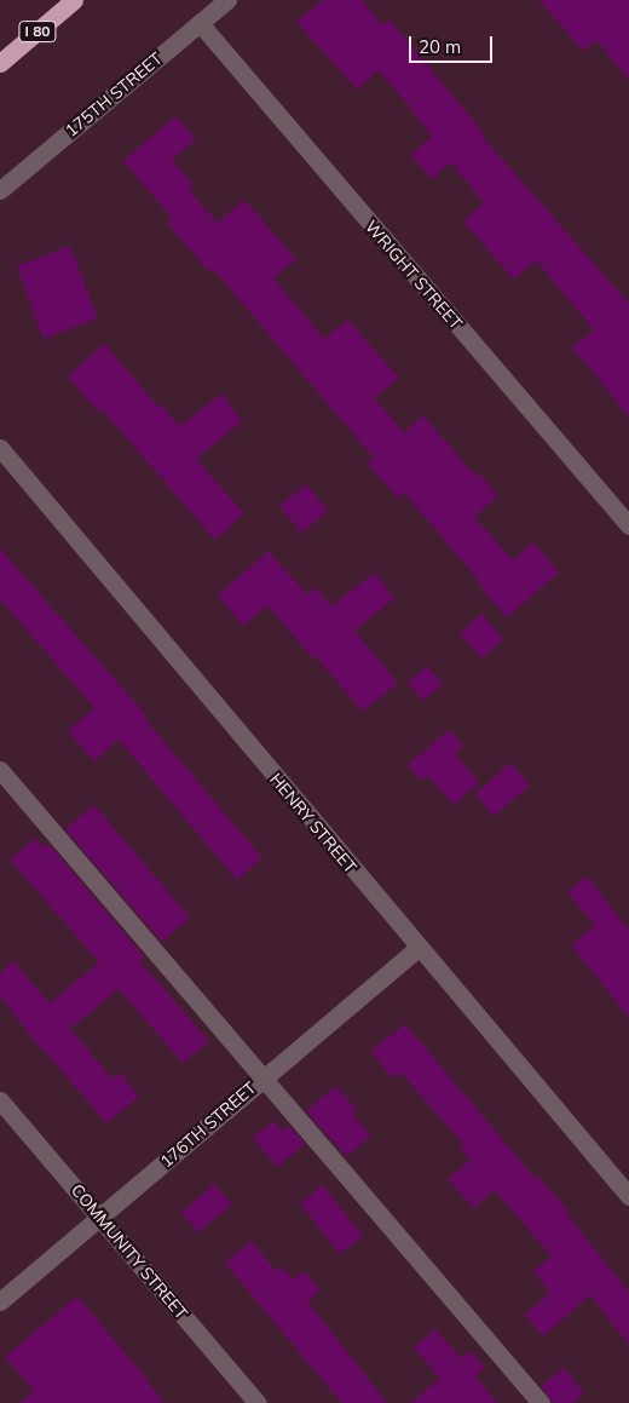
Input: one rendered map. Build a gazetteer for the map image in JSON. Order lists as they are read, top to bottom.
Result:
{
  "streets": {
    "highway": ["I 80"],
    "street": [
      "175TH STREET",
      "WRIGHT STREET",
      "HENRY STREET",
      "176TH STREET",
      "COMMUNITY STREET"
    ]
  },
  "crossings": [
    ["175TH STREET", "WRIGHT STREET"],
    ["HENRY STREET", "176TH STREET"],
    ["176TH STREET", "COMMUNITY STREET"]
  ],
  "scale_bar": "20 m"
}
